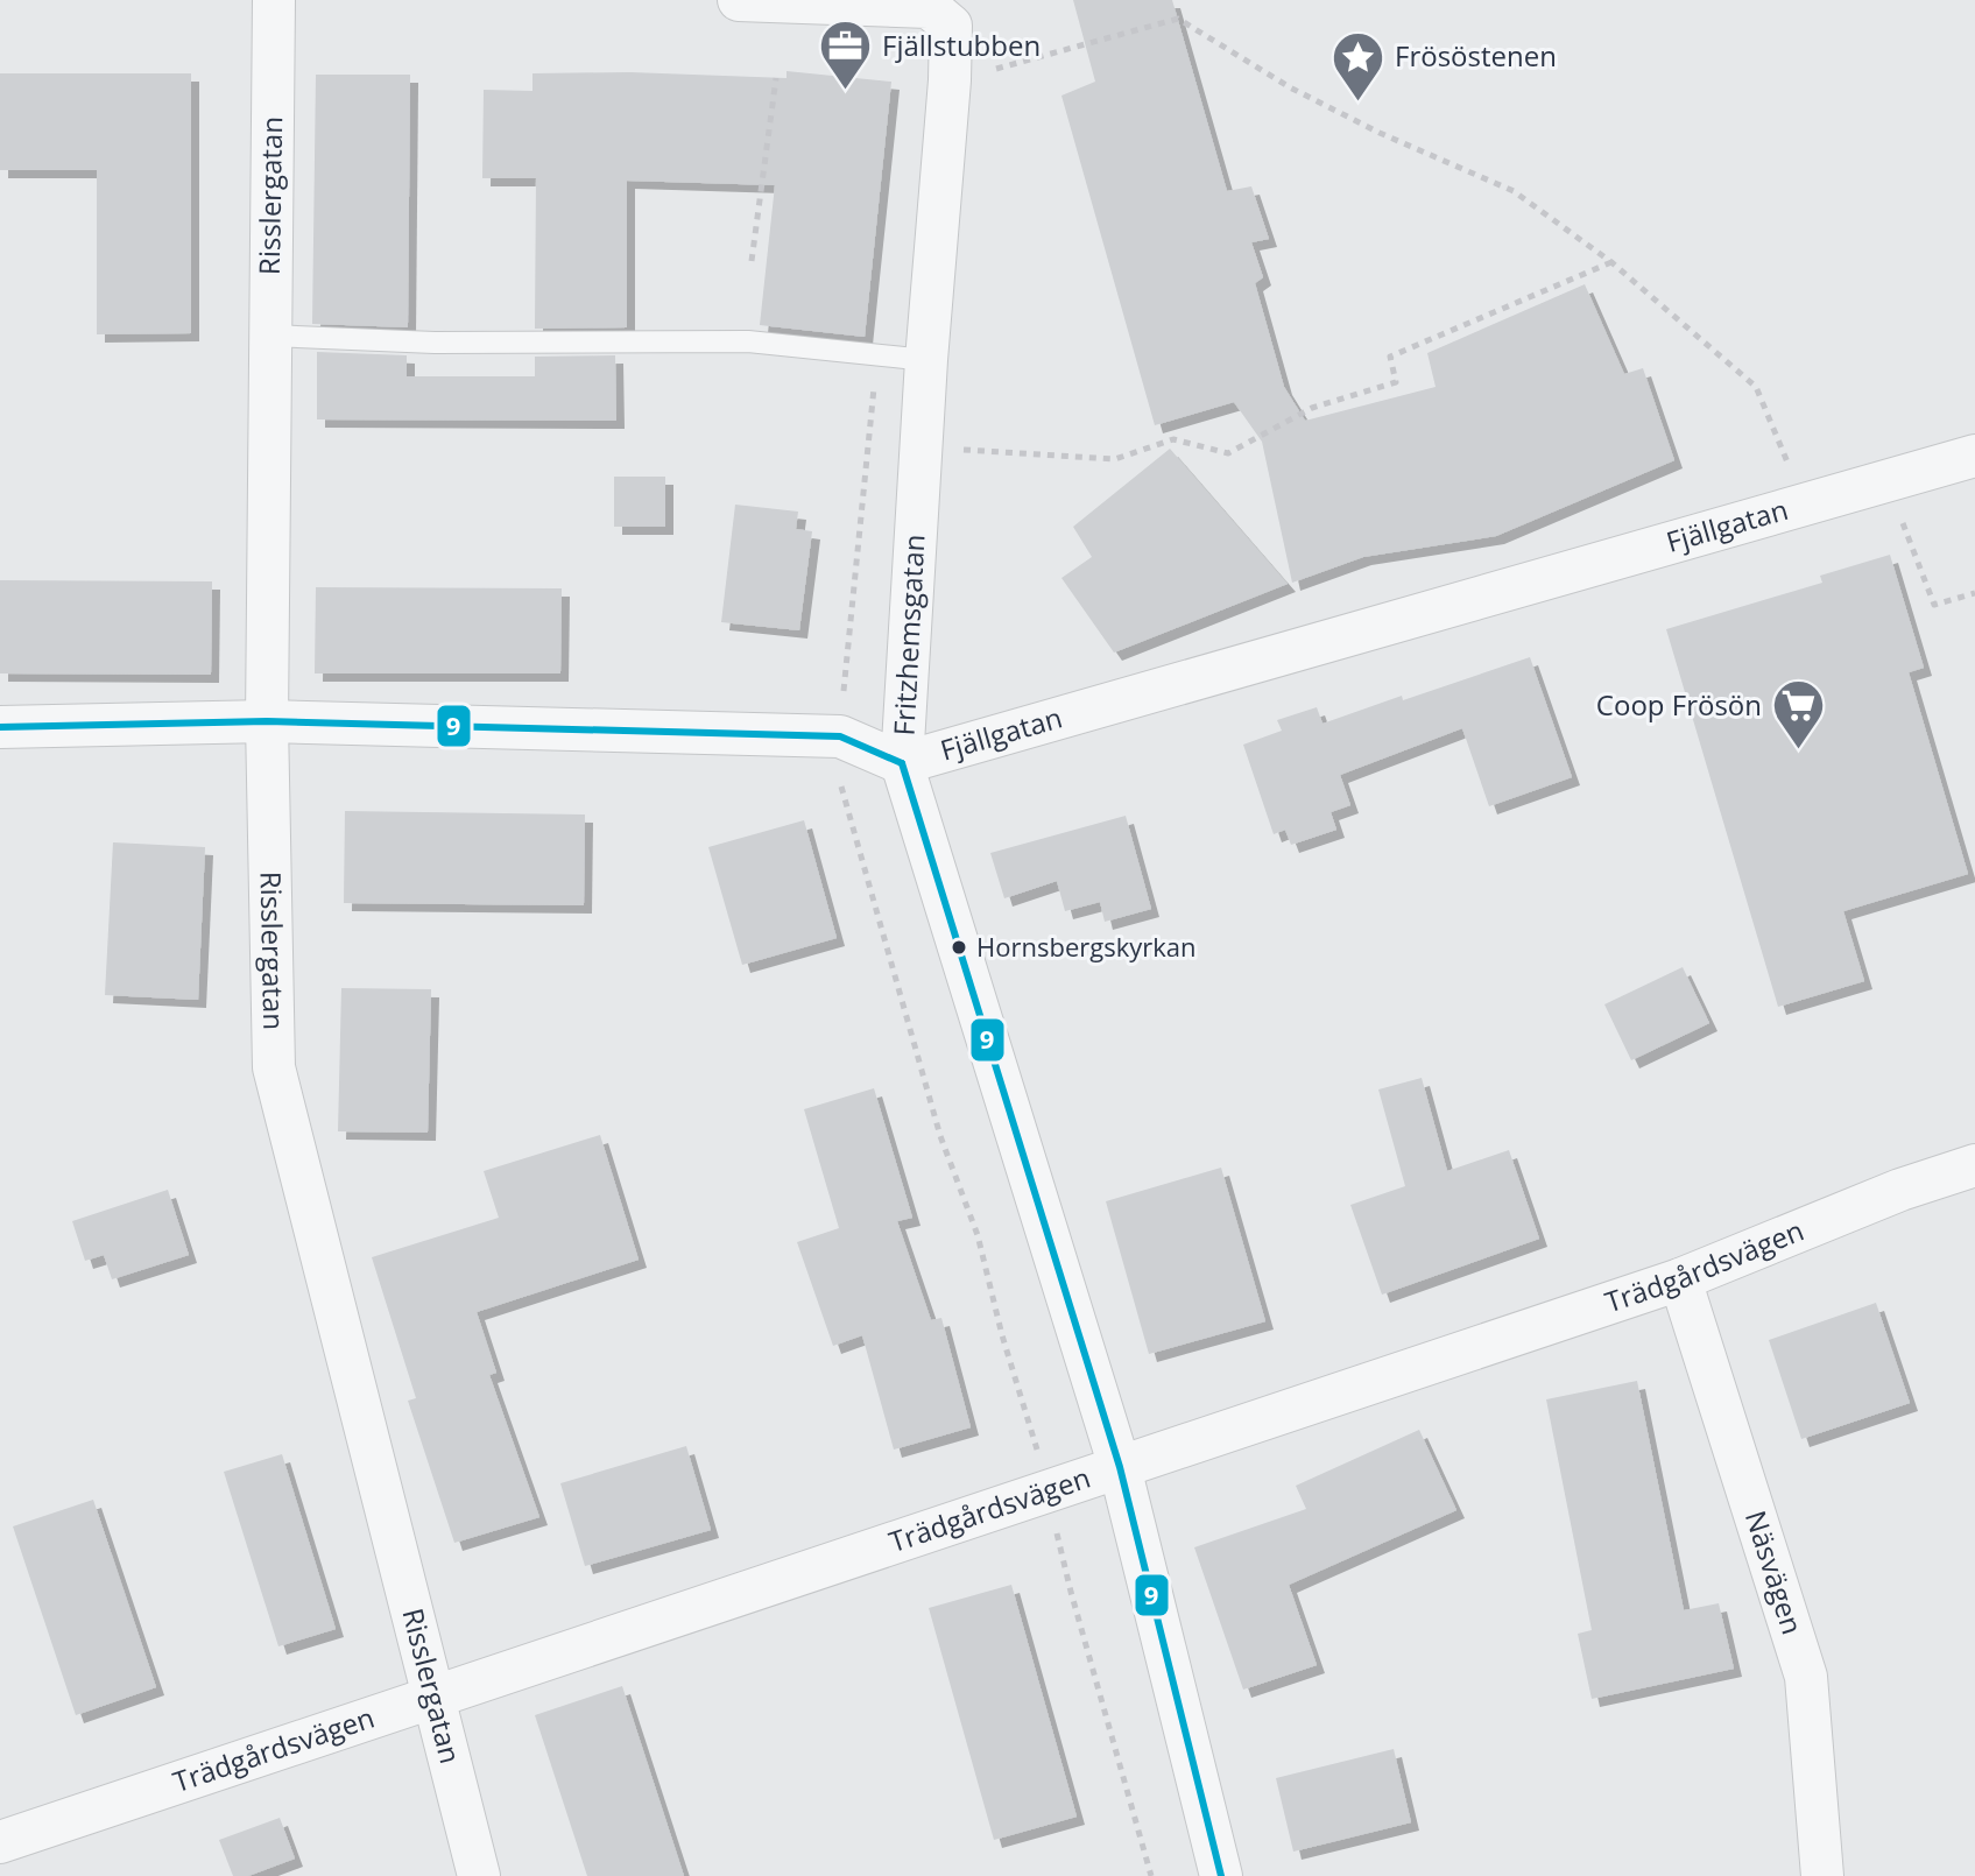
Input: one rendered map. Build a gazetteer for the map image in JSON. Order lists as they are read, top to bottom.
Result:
{
  "streets": {
    "street": [
      "Risslergatan",
      "Fjällgatan",
      "Fritzhemsgatan",
      "Trädgårdsvägen",
      "Näsvägen"
    ]
  },
  "crossings": [
    ["Risslergatan", "Fjällgatan"],
    ["Risslergatan", "Trädgårdsvägen"],
    ["Fjällgatan", "Fritzhemsgatan"],
    ["Fritzhemsgatan", "Trädgårdsvägen"],
    ["Trädgårdsvägen", "Näsvägen"]
  ],
  "places": {
    "office": ["Fjällstubben"],
    "place": ["Frösöstenen"],
    "supermarket": ["Coop Frösön"],
    "other": ["Hornsbergskyrkan"]
  },
  "lines": ["transit line 9"]
}
